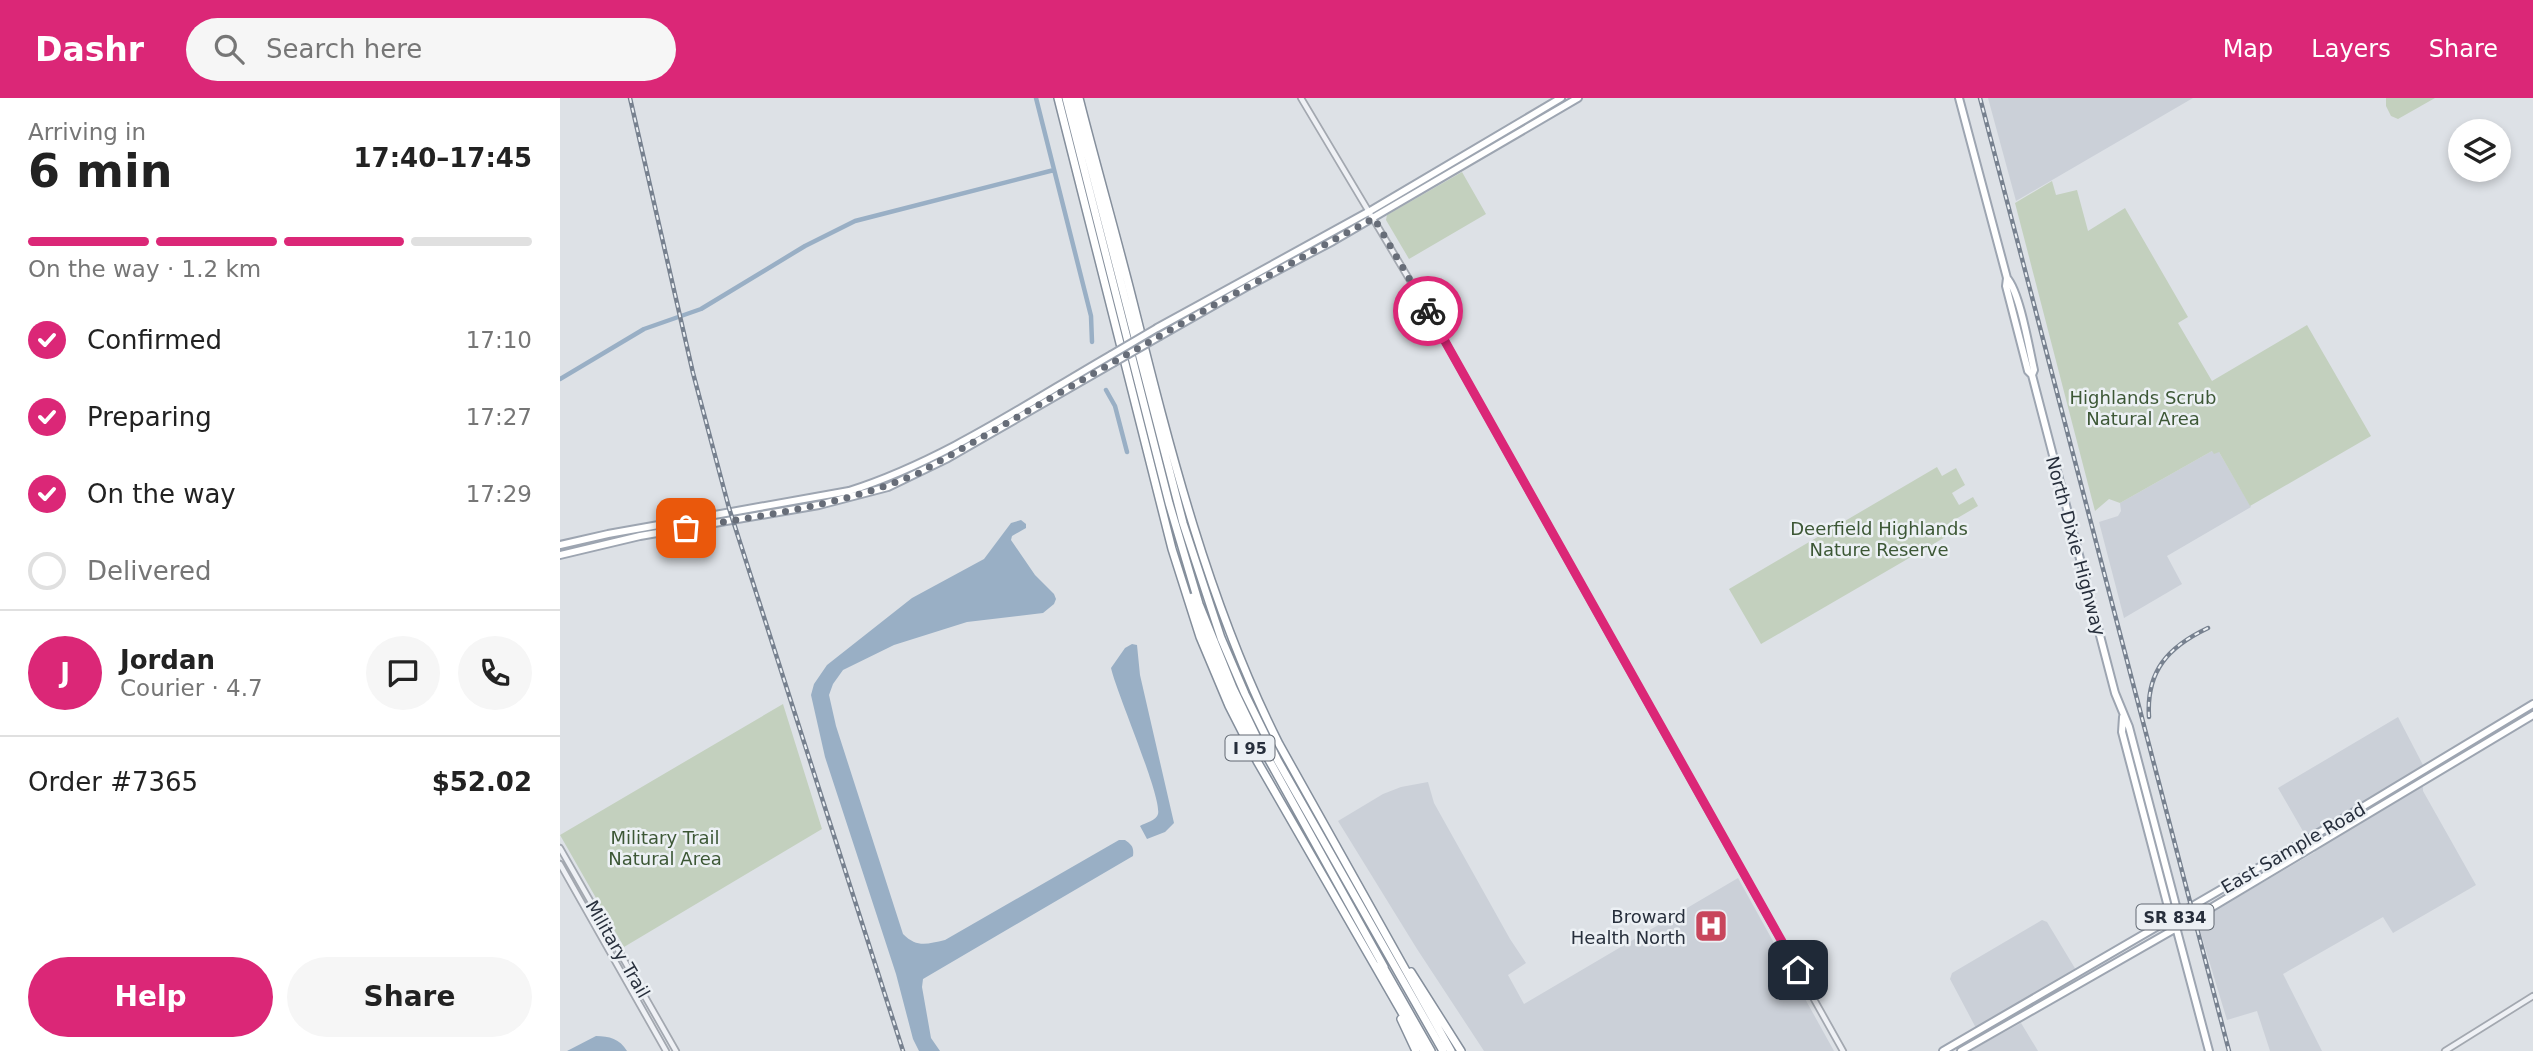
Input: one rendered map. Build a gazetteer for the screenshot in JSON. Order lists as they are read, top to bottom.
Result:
{
  "streets": {
    "highway": ["I 95"],
    "main road": ["North Dixie Highway", "East Sample Road", "SR 834"],
    "street": ["Military Trail"]
  },
  "crossings": [
    ["North Dixie Highway", "East Sample Road"]
  ],
  "parks": ["Highlands Scrub Natural Area", "Deerfield Highlands Nature Reserve", "Military Trail Natural Area"],
  "places": {
    "hospital": ["Broward Health North"]
  },
  "page": {
    "header": "Dashr",
    "search": "Search here",
    "nav": ["Map", "Layers", "Share"],
    "heading": ["6 min", "Arriving in", "17:40–17:45"],
    "panel": [
      "Jordan",
      "Courier · 4.7",
      "Order #7365",
      "$52.02"
    ],
    "bar": "On the way · 1.2 km",
    "list": [
      ["Confirmed", "17:10"],
      ["Preparing", "17:27"],
      ["On the way", "17:29"],
      "Delivered"
    ],
    "round": "J",
    "buttons": ["Help", "Share"]
  }
}
